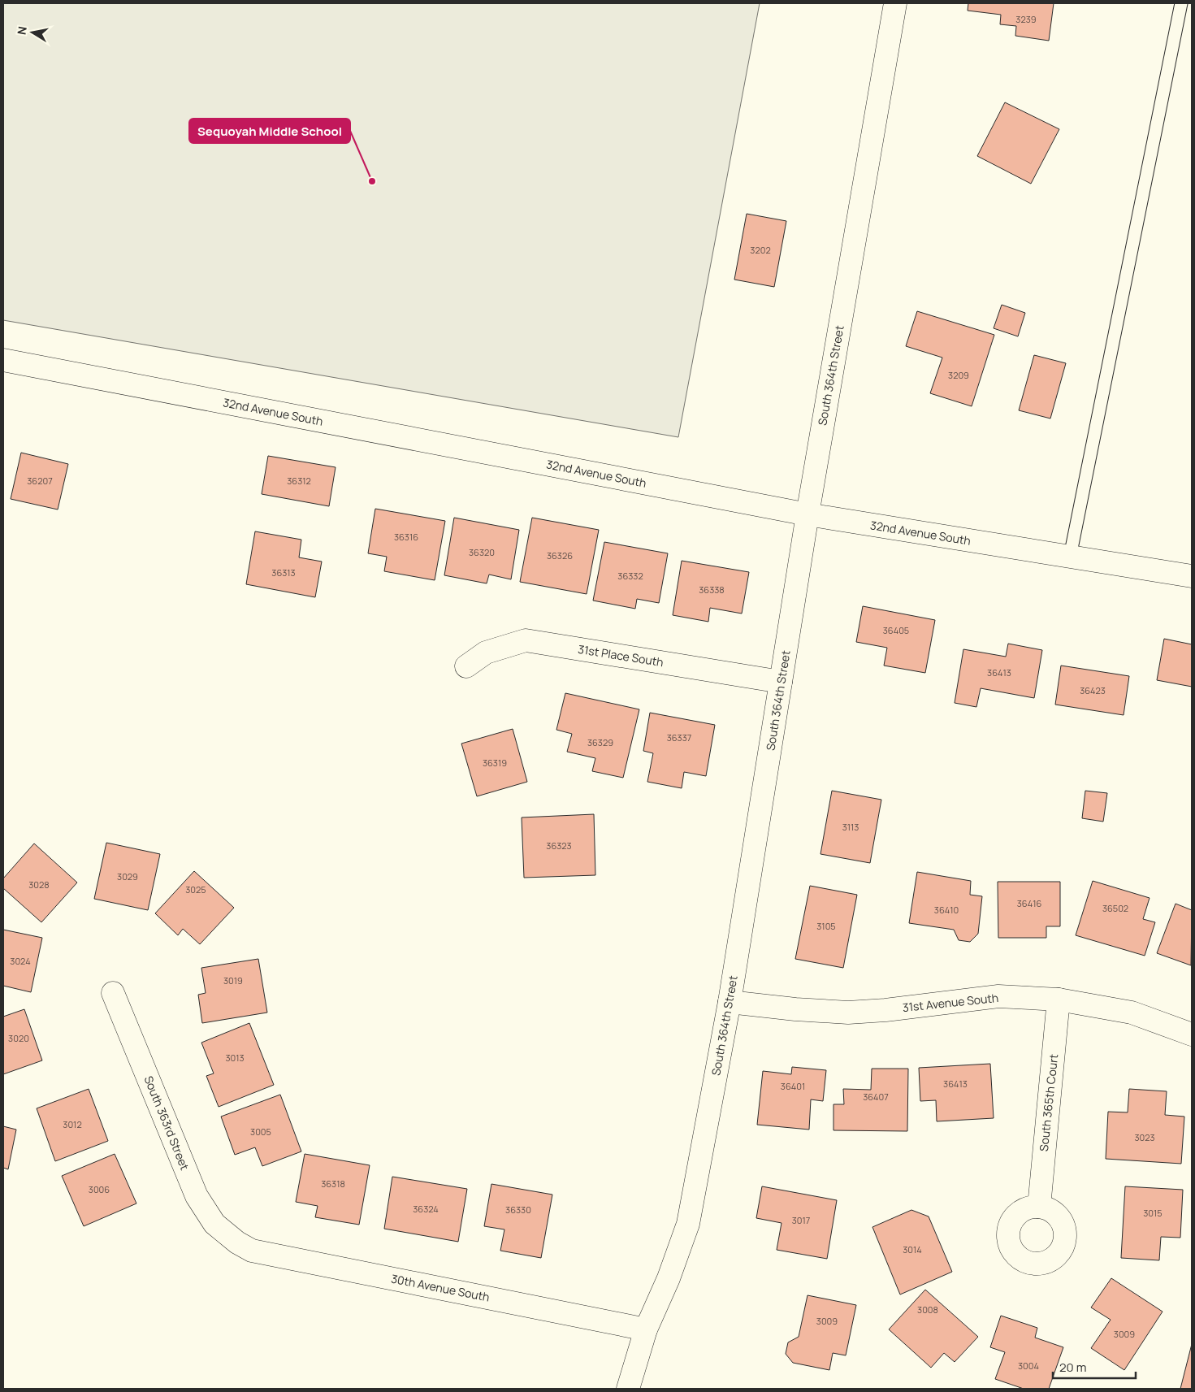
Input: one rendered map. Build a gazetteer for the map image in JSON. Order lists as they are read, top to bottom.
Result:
{
  "streets": {
    "street": [
      "South 364th Street",
      "32nd Avenue South",
      "31st Place South",
      "31st Avenue South",
      "South 365th Court",
      "South 363rd Street",
      "30th Avenue South"
    ]
  },
  "crossings": [
    ["South 364th Street", "32nd Avenue South"],
    ["South 364th Street", "31st Place South"],
    ["South 364th Street", "31st Avenue South"],
    ["South 364th Street", "30th Avenue South"],
    ["31st Avenue South", "South 365th Court"],
    ["South 363rd Street", "30th Avenue South"]
  ],
  "places": ["Sequoyah Middle School"],
  "house_numbers": [
    "3239",
    "3202",
    "3209",
    "36207",
    "36312",
    "36316",
    "36320",
    "36326",
    "36313",
    "36332",
    "36338",
    "36405",
    "36413",
    "36423",
    "36337",
    "36329",
    "36319",
    "3113",
    "36323",
    "3029",
    "3028",
    "3025",
    "36416",
    "36502",
    "36410",
    "3105",
    "3024",
    "3019",
    "3020",
    "3013",
    "36413",
    "36401",
    "36407",
    "3012",
    "3005",
    "3023",
    "36318",
    "3006",
    "36324",
    "36330",
    "3015",
    "3017",
    "3014",
    "3008",
    "3009",
    "3009",
    "3004"
  ],
  "scale_bar": "20 m",
  "north": "left"
}
